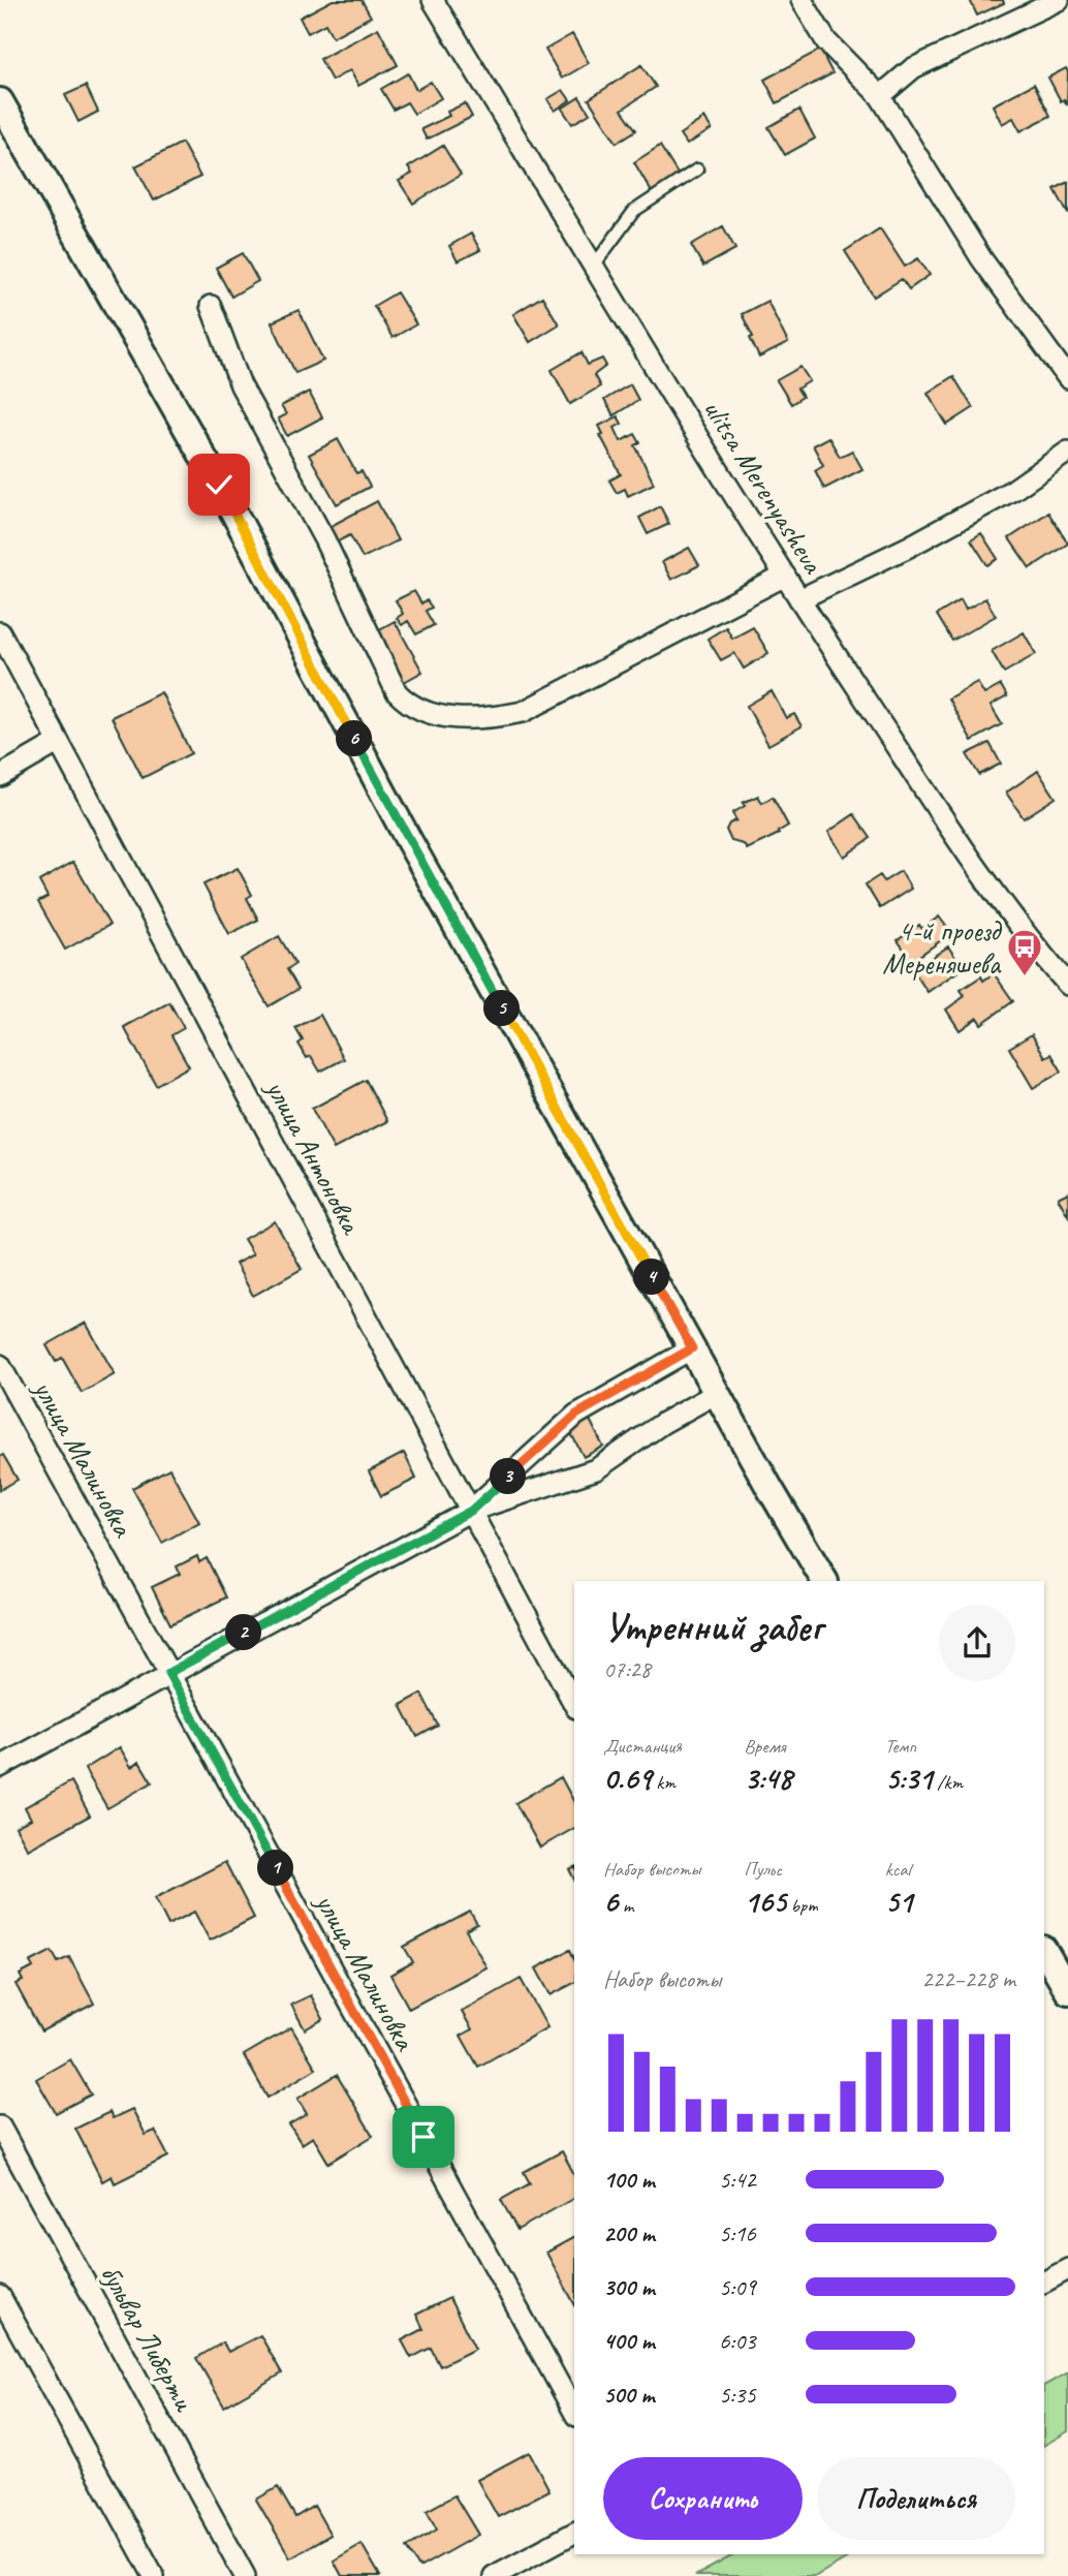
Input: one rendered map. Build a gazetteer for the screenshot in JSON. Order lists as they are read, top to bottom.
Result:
{
  "streets": {
    "street": [
      "ulitsa Merenyasheva",
      "улица Антоновка",
      "улица Малиновка",
      "бульвар Либерти"
    ]
  },
  "places": {
    "bus stop": ["4-й проезд Мереняшева"]
  },
  "page": {
    "pins": [
      "6",
      "5",
      "4",
      "3",
      "2",
      "1"
    ],
    "heading": ["Утренний забег", "07:28"],
    "stats": [
      ["Дистанция", "0.69 km"],
      ["Время", "3:48"],
      ["Темп", "5:31 /km"],
      ["Набор высоты", "6 m"],
      ["Пульс", "165 bpm"],
      ["kcal", "51"]
    ],
    "chart": ["Набор высоты", "222–228 m"],
    "list": [
      {
        "name": "100 m",
        "note": "5:42"
      },
      {
        "name": "200 m",
        "note": "5:16"
      },
      {
        "name": "300 m",
        "note": "5:09"
      },
      {
        "name": "400 m",
        "note": "6:03"
      },
      {
        "name": "500 m",
        "note": "5:35"
      }
    ],
    "buttons": ["Сохранить", "Поделиться"]
  }
}
